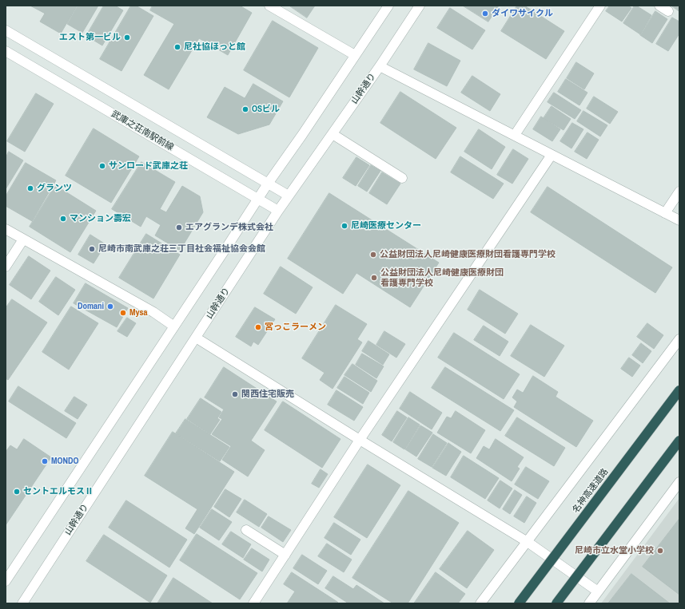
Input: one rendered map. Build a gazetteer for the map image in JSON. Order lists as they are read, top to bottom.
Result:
{
  "streets": {
    "highway": ["名神高速道路"],
    "street": ["山幹通り", "武庫之荘南駅前線"]
  },
  "crossings": [
    ["山幹通り", "武庫之荘南駅前線"]
  ],
  "places": [
    "ダイワサイクル",
    "エスト第一ビル",
    "尼社協ほっと館",
    "OSビル",
    "サンロード武庫之荘",
    "グランツ",
    "マンション壽宏",
    "尼崎医療センター",
    "エアグランデ株式会社",
    "尼崎市南武庫之荘三丁目社会福祉協会会館",
    "公益財団法人尼崎健康医療財団看護専門学校",
    "公益財団法人尼崎健康医療財団 看護専門学校",
    "Domani",
    "Mysa",
    "宮っこラーメン",
    "関西住宅販売",
    "MONDO",
    "セントエルモスⅡ",
    "尼崎市立水堂小学校"
  ]
}
